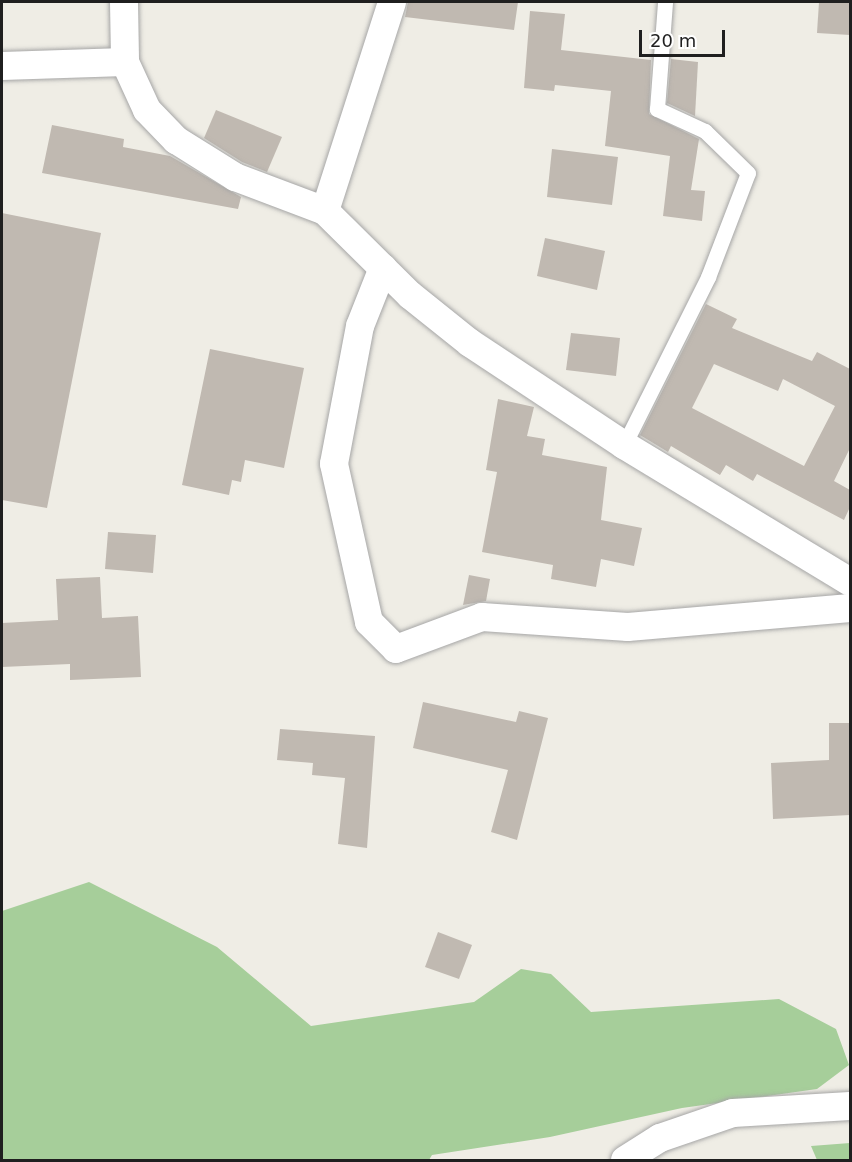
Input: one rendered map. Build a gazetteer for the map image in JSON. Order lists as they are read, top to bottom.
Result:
{
  "scale_bar": "20 m"
}
